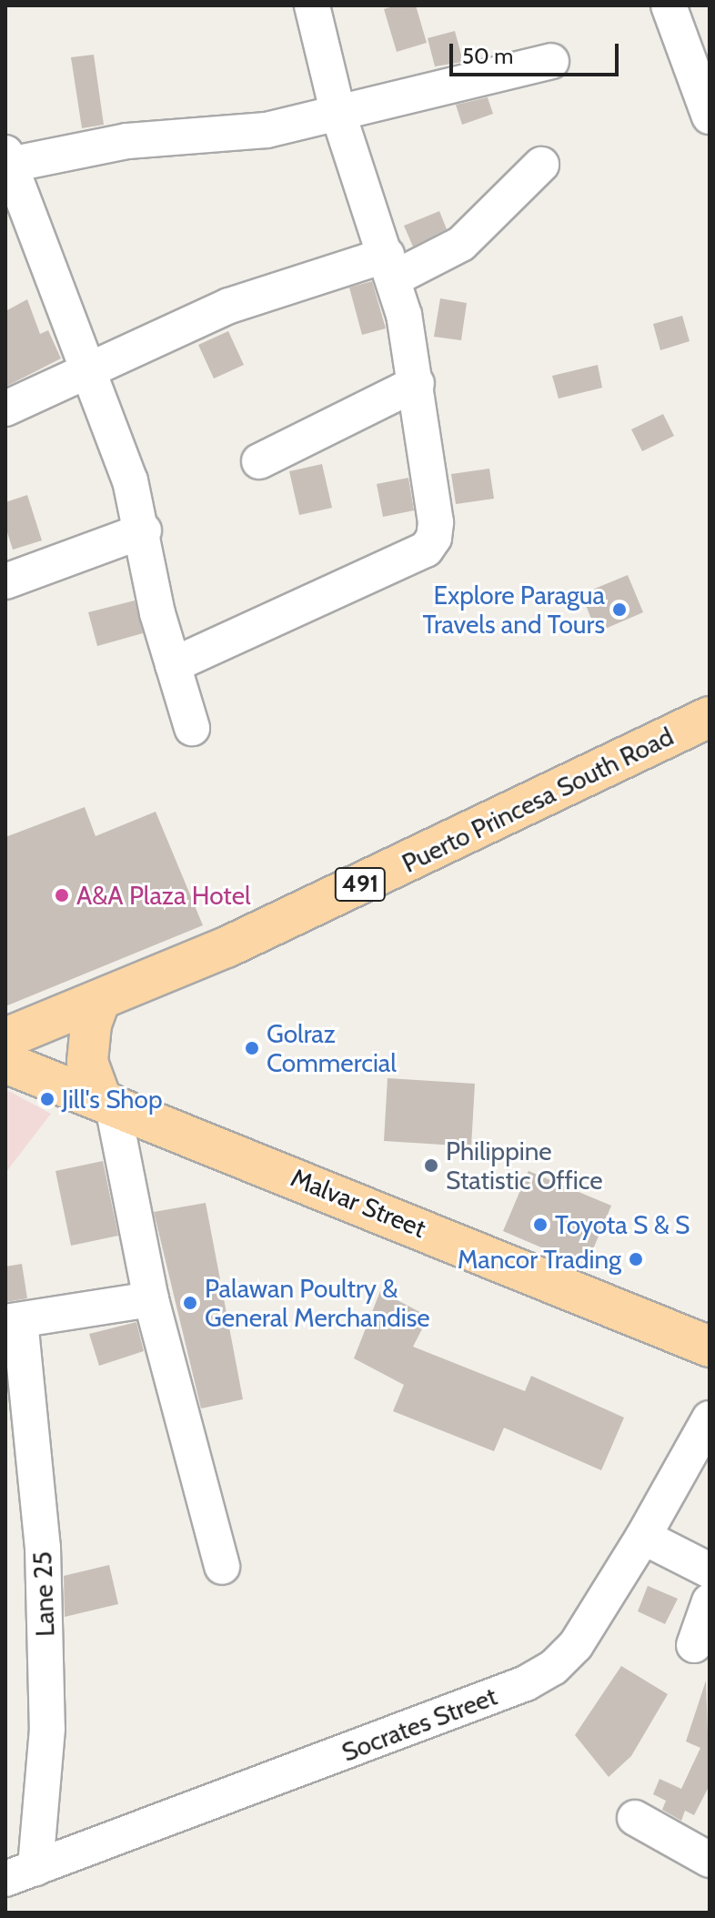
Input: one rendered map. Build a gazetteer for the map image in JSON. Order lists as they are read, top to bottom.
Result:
{
  "streets": {
    "main road": ["Puerto Princesa South Road", "491", "Malvar Street"],
    "street": ["Lane 25", "Socrates Street"]
  },
  "crossings": [
    ["Lane 25", "Socrates Street"]
  ],
  "places": [
    "Explore Paragua Travels and Tours",
    "A&A Plaza Hotel",
    "Golraz Commercial",
    "Jill's Shop",
    "Philippine Statistic Office",
    "Toyota S & S",
    "Mancor Trading",
    "Palawan Poultry & General Merchandise"
  ],
  "scale_bar": "50 m"
}
